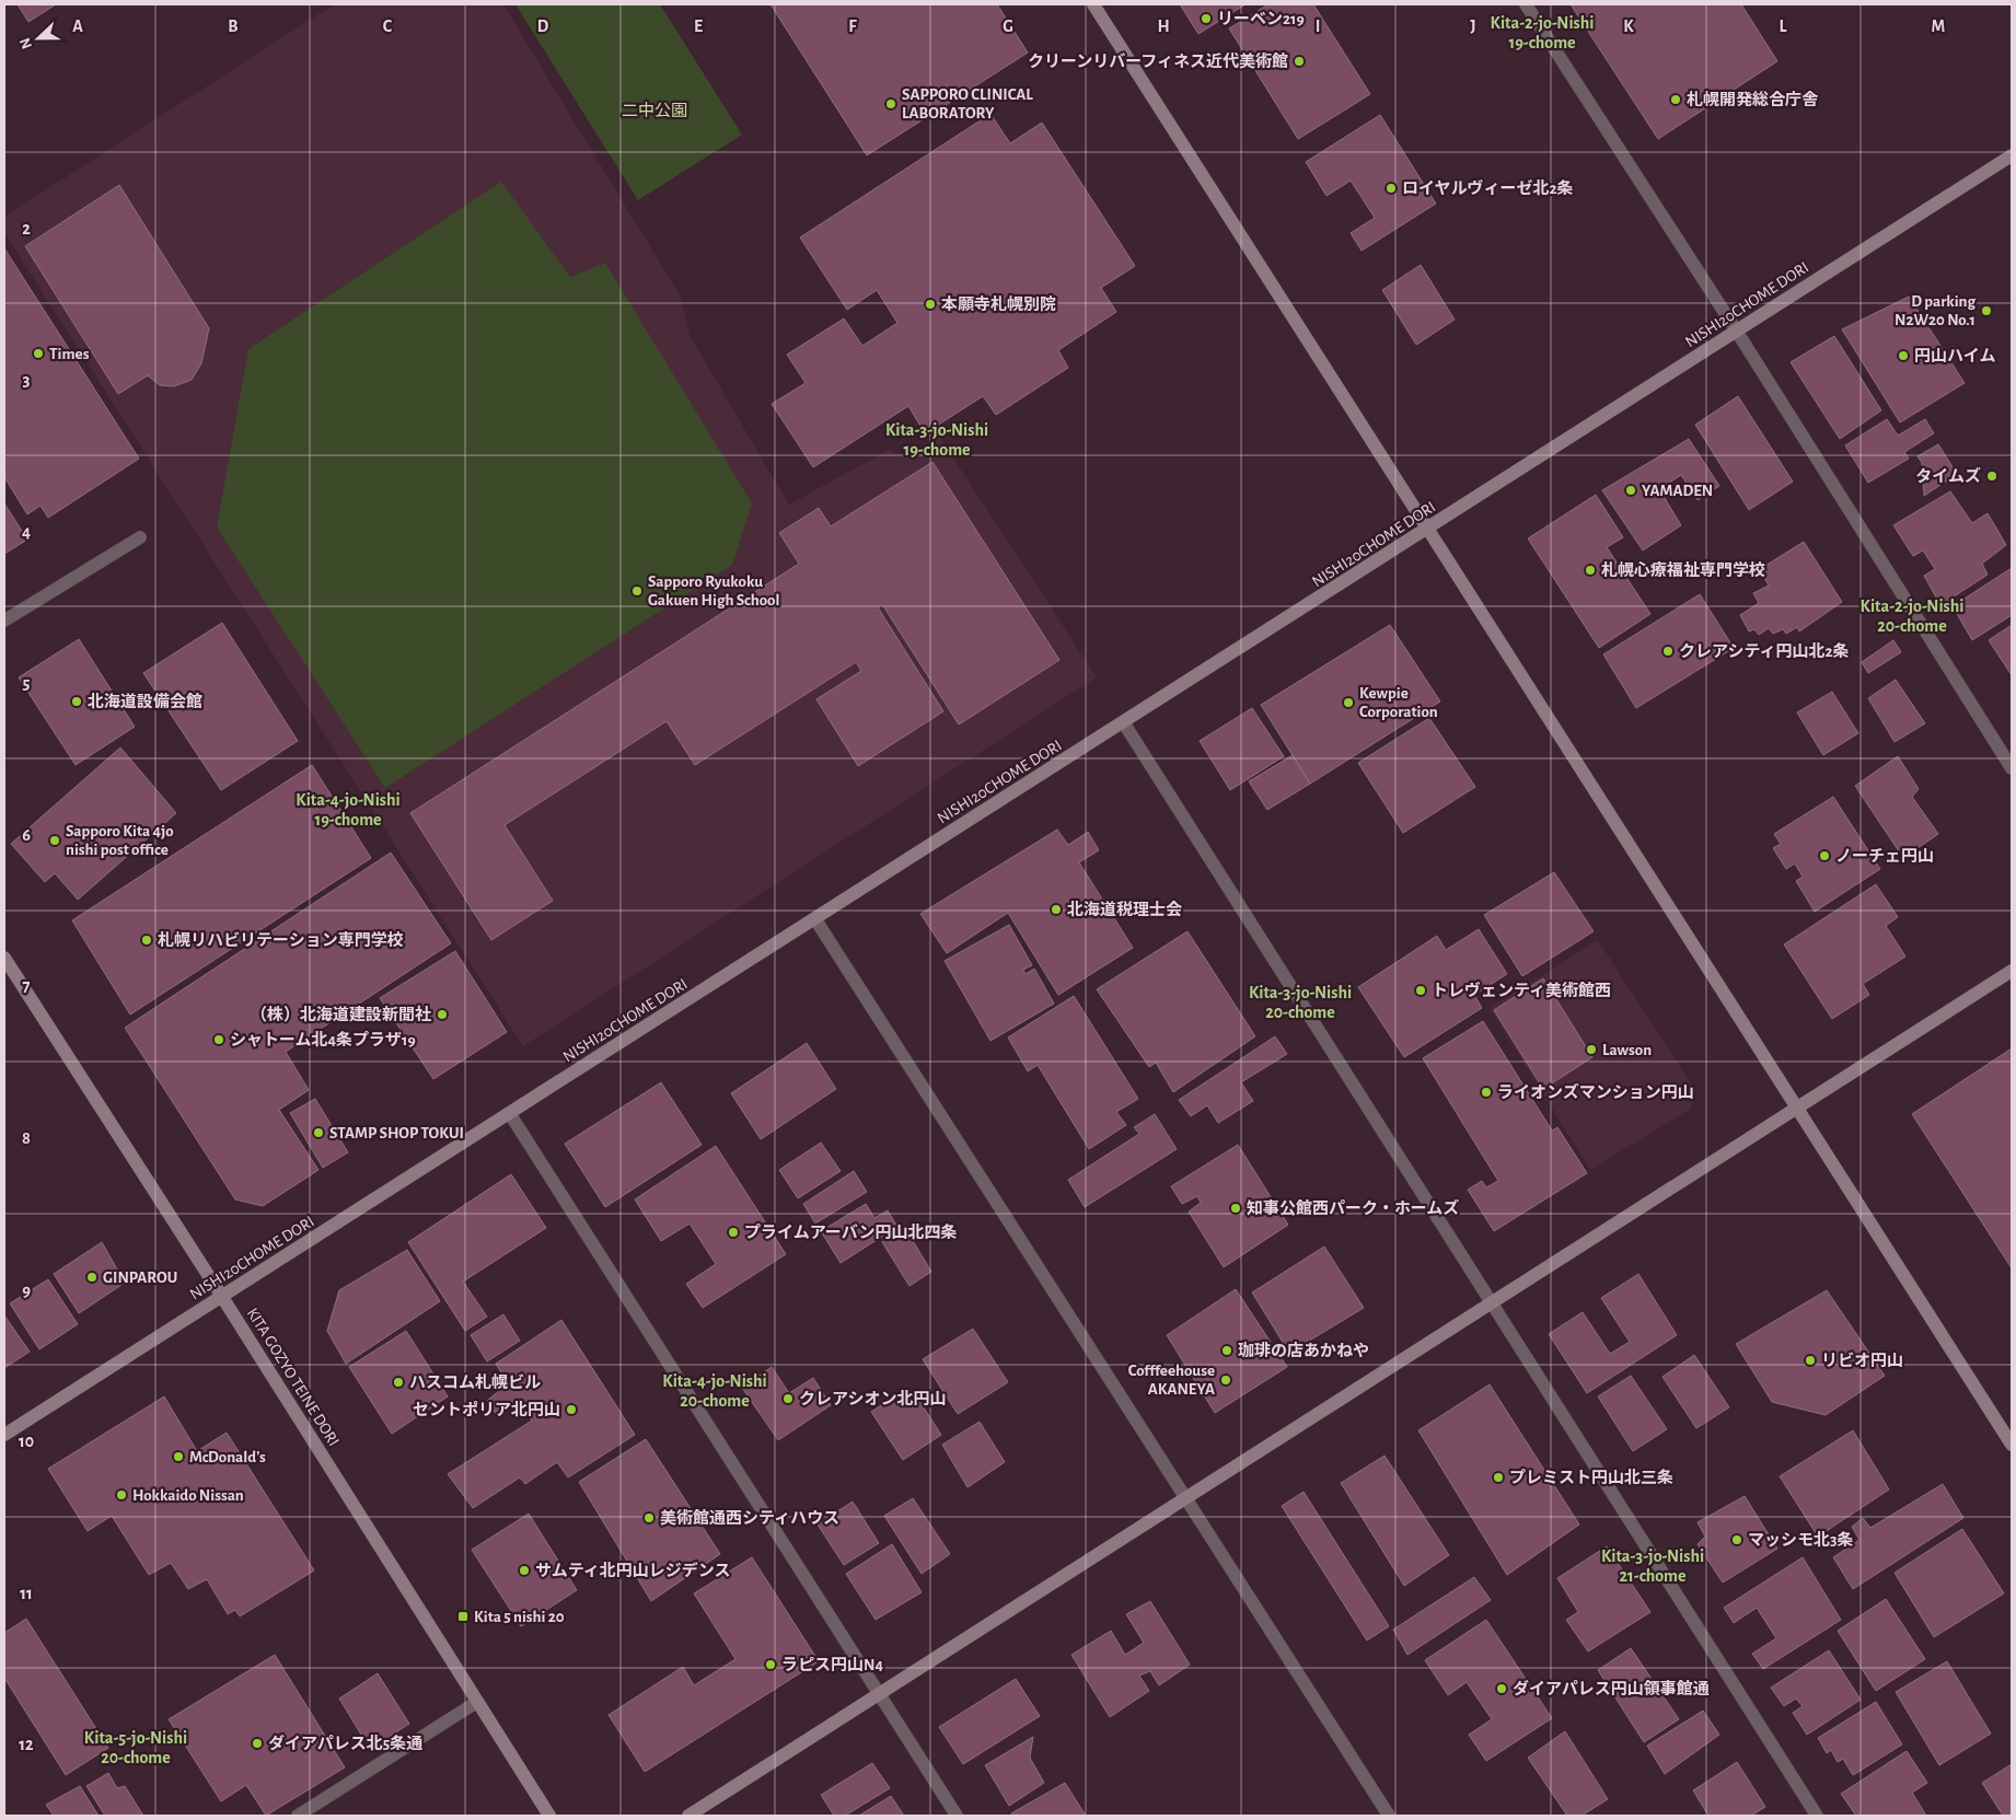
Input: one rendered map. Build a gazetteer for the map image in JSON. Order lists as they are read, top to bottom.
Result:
{
  "streets": {
    "street": ["NISHI20CHOME DORI", "KITA GOZYO TEINE DORI"]
  },
  "crossings": [
    ["NISHI20CHOME DORI", "KITA GOZYO TEINE DORI"]
  ],
  "districts": [
    "Kita-2-jo-Nishi 19-chome",
    "Kita-3-jo-Nishi 19-chome",
    "Kita-2-jo-Nishi 20-chome",
    "Kita-4-jo-Nishi 19-chome",
    "Kita-3-jo-Nishi 20-chome",
    "Kita-4-jo-Nishi 20-chome",
    "Kita-3-jo-Nishi 21-chome",
    "Kita-5-jo-Nishi 20-chome"
  ],
  "parks": ["二中公園"],
  "places": {
    "other": [
      "リーベン219",
      "クリーンリバーフィネス近代美術館",
      "札幌開発総合庁舎",
      "SAPPORO CLINICAL LABORATORY",
      "ロイヤルヴィーゼ北2条",
      "本願寺札幌別院",
      "D parking N2W20 No.1",
      "Times",
      "円山ハイム",
      "タイムズ",
      "YAMADEN",
      "札幌心療福祉専門学校",
      "Sapporo Ryukoku Gakuen High School",
      "クレアシティ円山北2条",
      "北海道設備会館",
      "Kewpie Corporation",
      "Sapporo Kita 4jo nishi post office",
      "ノーチェ円山",
      "北海道税理士会",
      "札幌リハビリテーション専門学校",
      "トレヴェンティ美術館西",
      "（株）北海道建設新聞社",
      "シャトーム北4条プラザ19",
      "Lawson",
      "ライオンズマンション円山",
      "STAMP SHOP TOKUI",
      "知事公館西パーク・ホームズ",
      "プライムアーバン円山北四条",
      "GINPAROU",
      "珈琲の店あかねや",
      "リビオ円山",
      "Cofffeehouse AKANEYA",
      "ハスコム札幌ビル",
      "クレアシオン北円山",
      "セントポリア北円山",
      "McDonald's",
      "プレミスト円山北三条",
      "Hokkaido Nissan",
      "美術館通西シティハウス",
      "マッシモ北3条",
      "サムティ北円山レジデンス",
      "ラピス円山N4",
      "ダイアパレス円山領事館通",
      "ダイアパレス北5条通"
    ],
    "transit": ["Kita 5 nishi 20"]
  },
  "north": "left",
  "grid": {
    "columns": [
      "A",
      "B",
      "C",
      "D",
      "E",
      "F",
      "G",
      "H",
      "I",
      "J",
      "K",
      "L",
      "M"
    ],
    "rows": [
      "2",
      "3",
      "4",
      "5",
      "6",
      "7",
      "8",
      "9",
      "10",
      "11",
      "12"
    ]
  }
}
